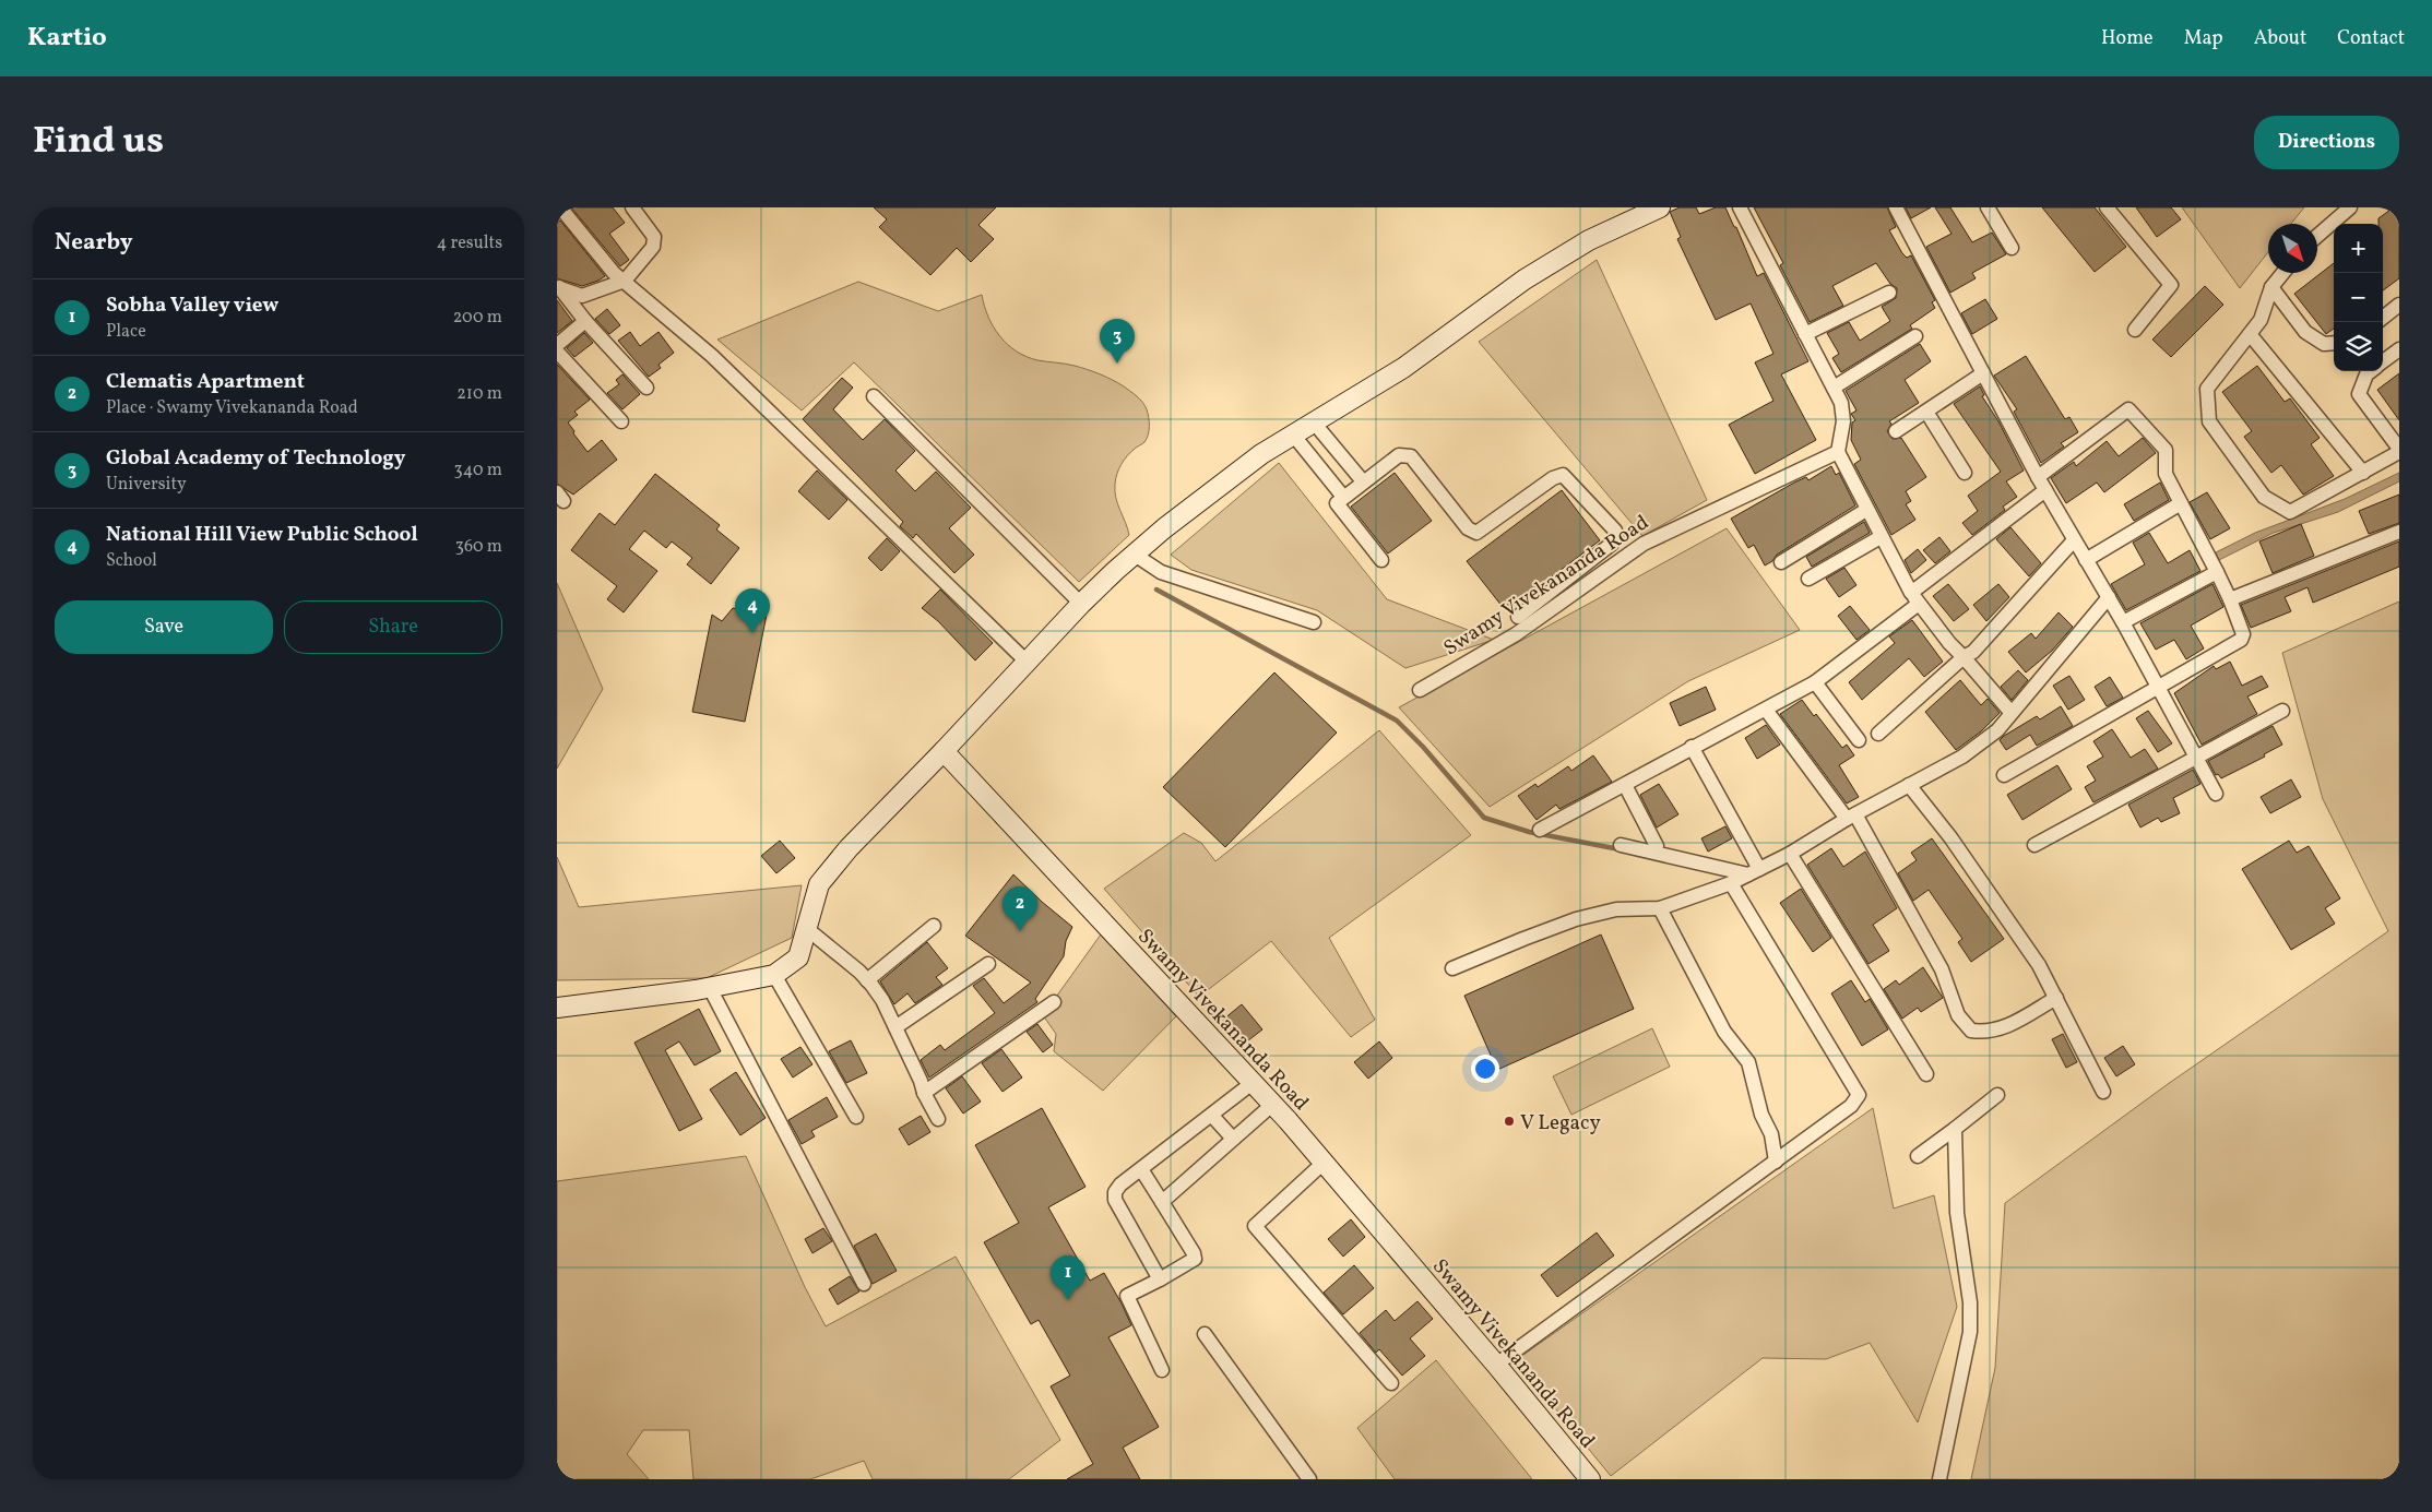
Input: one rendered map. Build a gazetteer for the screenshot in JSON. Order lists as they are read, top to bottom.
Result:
{
  "streets": {
    "street": ["Swamy Vivekananda Road"]
  },
  "places": ["V Legacy"],
  "north": "bottom right",
  "page": {
    "header": "Kartio",
    "nav": [
      "Home",
      "Map",
      "About",
      "Contact"
    ],
    "title": "Find us",
    "buttons": [
      "Directions",
      ["Save", "Share"]
    ],
    "heading": ["Nearby", "4 results"],
    "map_buttons": ["+", "−"],
    "list": [
      {
        "mark": "1",
        "name": "Sobha Valley view",
        "note": "Place",
        "value": "200 m"
      },
      {
        "mark": "2",
        "name": "Clematis Apartment",
        "note": "Place · Swamy Vivekananda Road",
        "value": "210 m"
      },
      {
        "mark": "3",
        "name": "Global Academy of Technology",
        "note": "University",
        "value": "340 m"
      },
      {
        "mark": "4",
        "name": "National Hill View Public School",
        "note": "School",
        "value": "360 m"
      }
    ],
    "pins": [
      "3",
      "4",
      "2",
      "1"
    ]
  }
}
